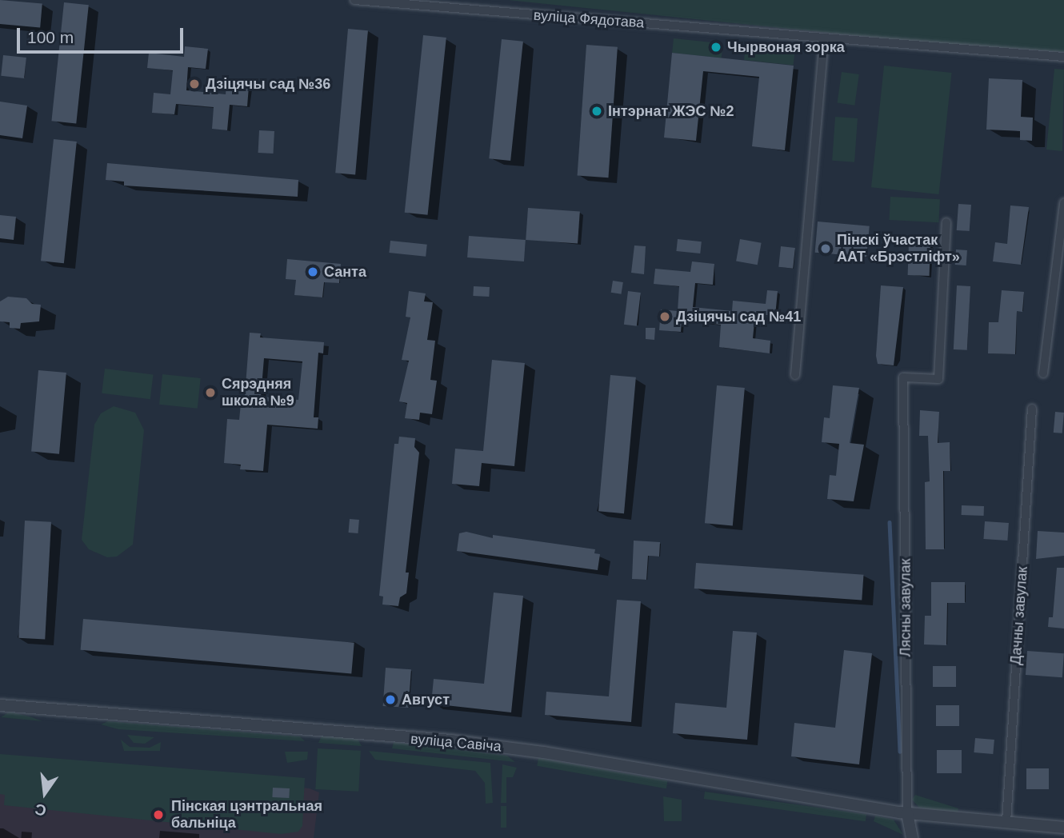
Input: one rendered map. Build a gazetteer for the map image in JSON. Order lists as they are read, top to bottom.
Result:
{
  "streets": {
    "street": [
      "вуліца Фядотава",
      "Лясны завулак",
      "Дачны завулак",
      "вуліца Савіча"
    ]
  },
  "crossings": [
    ["Лясны завулак", "вуліца Савіча"],
    ["Дачны завулак", "вуліца Савіча"]
  ],
  "places": [
    "Чырвоная зорка",
    "Дзіцячы сад №36",
    "Інтэрнат ЖЭС №2",
    "Пінскі ўчастак ААТ «Брэстліфт»",
    "Санта",
    "Дзіцячы сад №41",
    "Сярэдняя школа №9",
    "Август",
    "Пінская цэнтральная бальніца"
  ],
  "scale_bar": "100 m",
  "north": "bottom"
}
